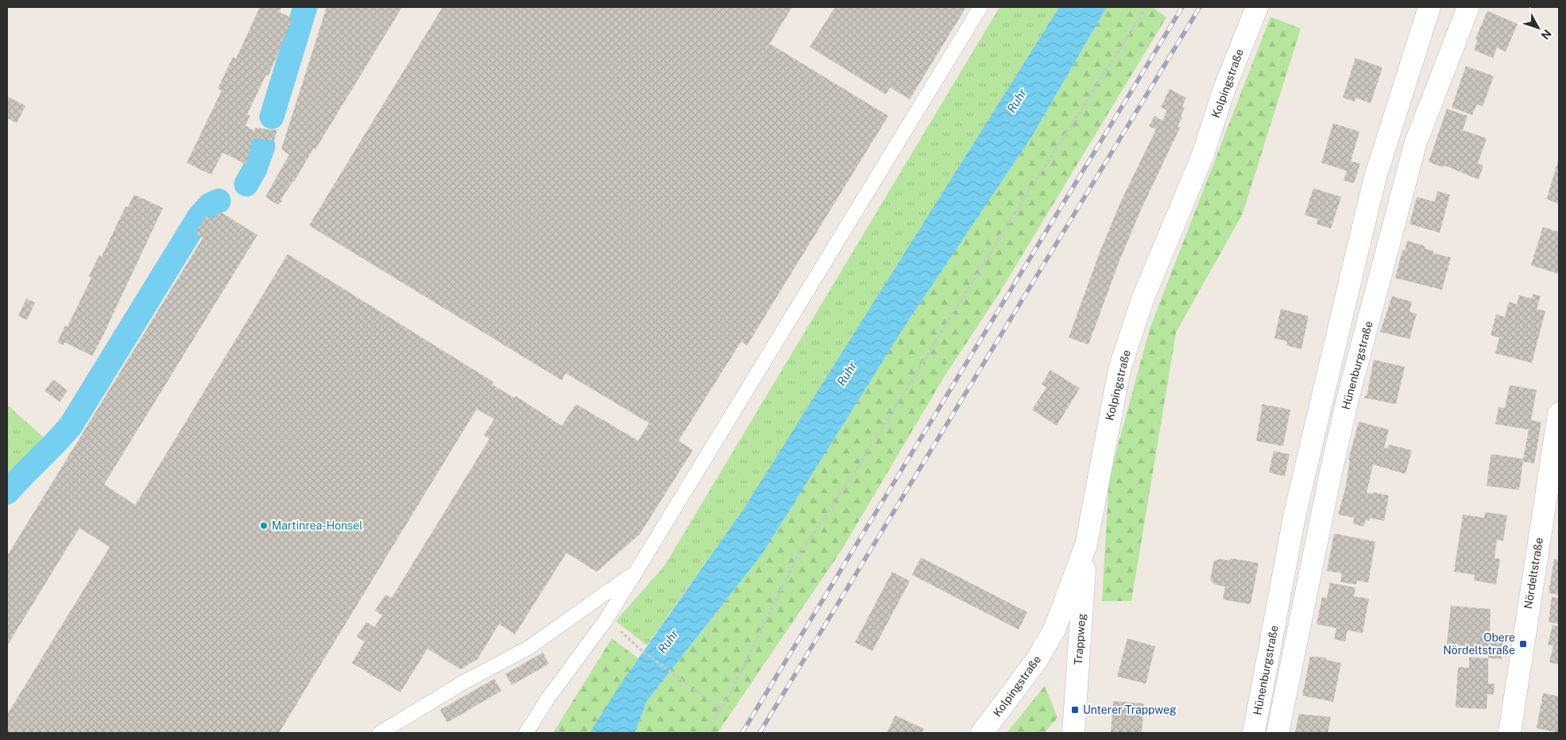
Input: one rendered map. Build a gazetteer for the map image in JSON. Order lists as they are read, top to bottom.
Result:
{
  "streets": {
    "street": [
      "Kolpingstraße",
      "Hünenburgstraße",
      "Nördeltstraße",
      "Trappweg"
    ]
  },
  "crossings": [
    ["Kolpingstraße", "Trappweg"]
  ],
  "water": ["Ruhr"],
  "places": {
    "other": ["Martinrea-Honsel"],
    "transit": ["Obere Nördeltstraße", "Unterer Trappweg"]
  },
  "north": "bottom right"
}
